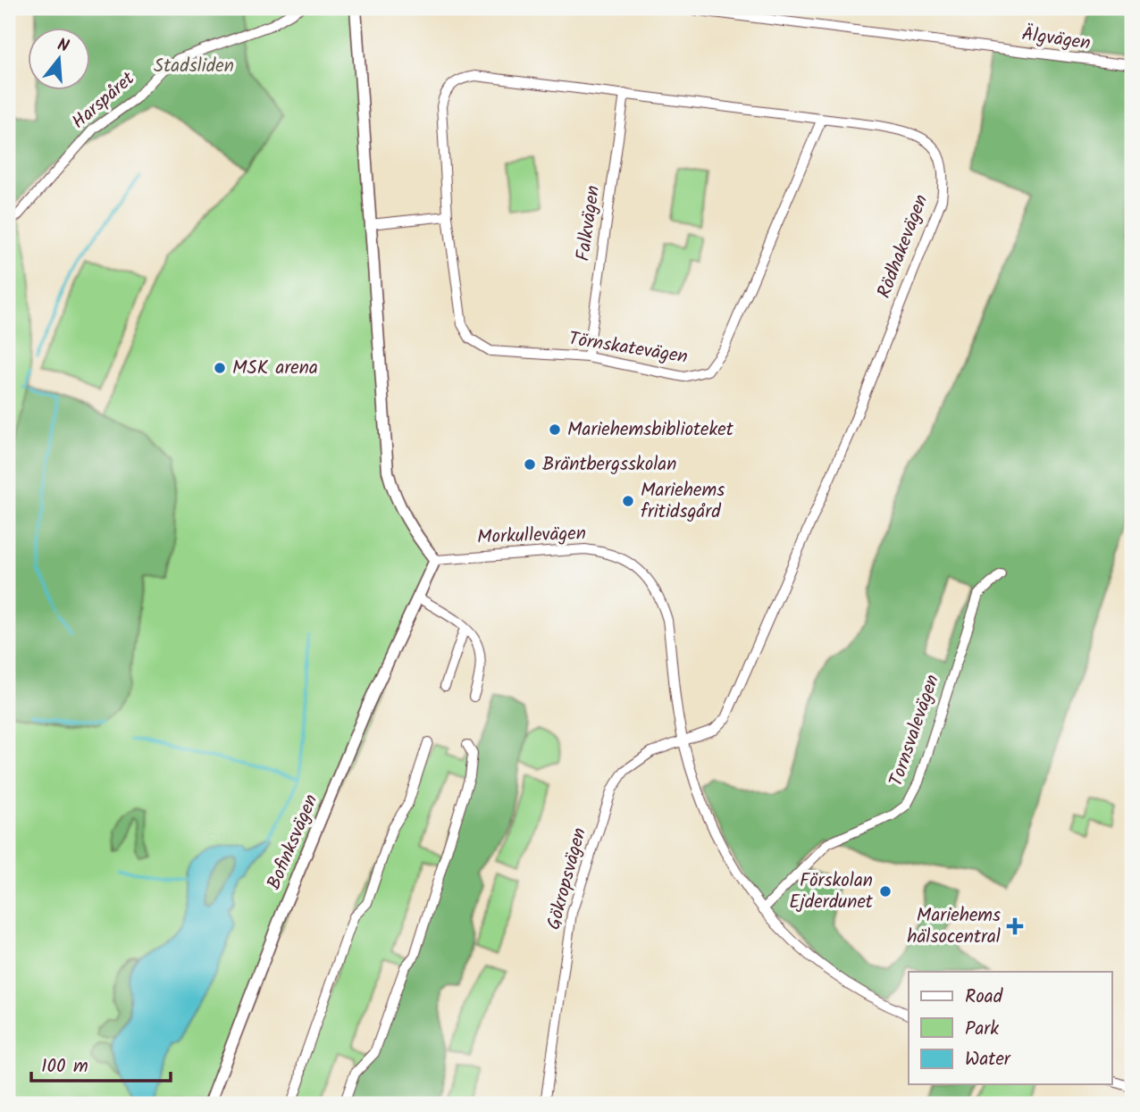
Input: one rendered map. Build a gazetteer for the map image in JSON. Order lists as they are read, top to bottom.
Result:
{
  "streets": {
    "street": [
      "Älgvägen",
      "Harspåret",
      "Falkvägen",
      "Rödhakevägen",
      "Törnskatevägen",
      "Morkullevägen",
      "Tornsvalevägen",
      "Bofinksvägen",
      "Gökropsvägen"
    ]
  },
  "crossings": [
    ["Falkvägen", "Rödhakevägen"],
    ["Falkvägen", "Törnskatevägen"],
    ["Rödhakevägen", "Törnskatevägen"],
    ["Rödhakevägen", "Morkullevägen"],
    ["Rödhakevägen", "Gökropsvägen"],
    ["Morkullevägen", "Tornsvalevägen"],
    ["Morkullevägen", "Bofinksvägen"],
    ["Morkullevägen", "Gökropsvägen"]
  ],
  "parks": ["Stadsliden"],
  "places": {
    "other": [
      "MSK arena",
      "Mariehemsbiblioteket",
      "Bräntbergsskolan",
      "Mariehems fritidsgård",
      "Förskolan Ejderdunet"
    ],
    "health": ["Mariehems hälsocentral"]
  },
  "legend": ["Road", "Park", "Water"],
  "scale_bar": "100 m",
  "north": "top"
}
